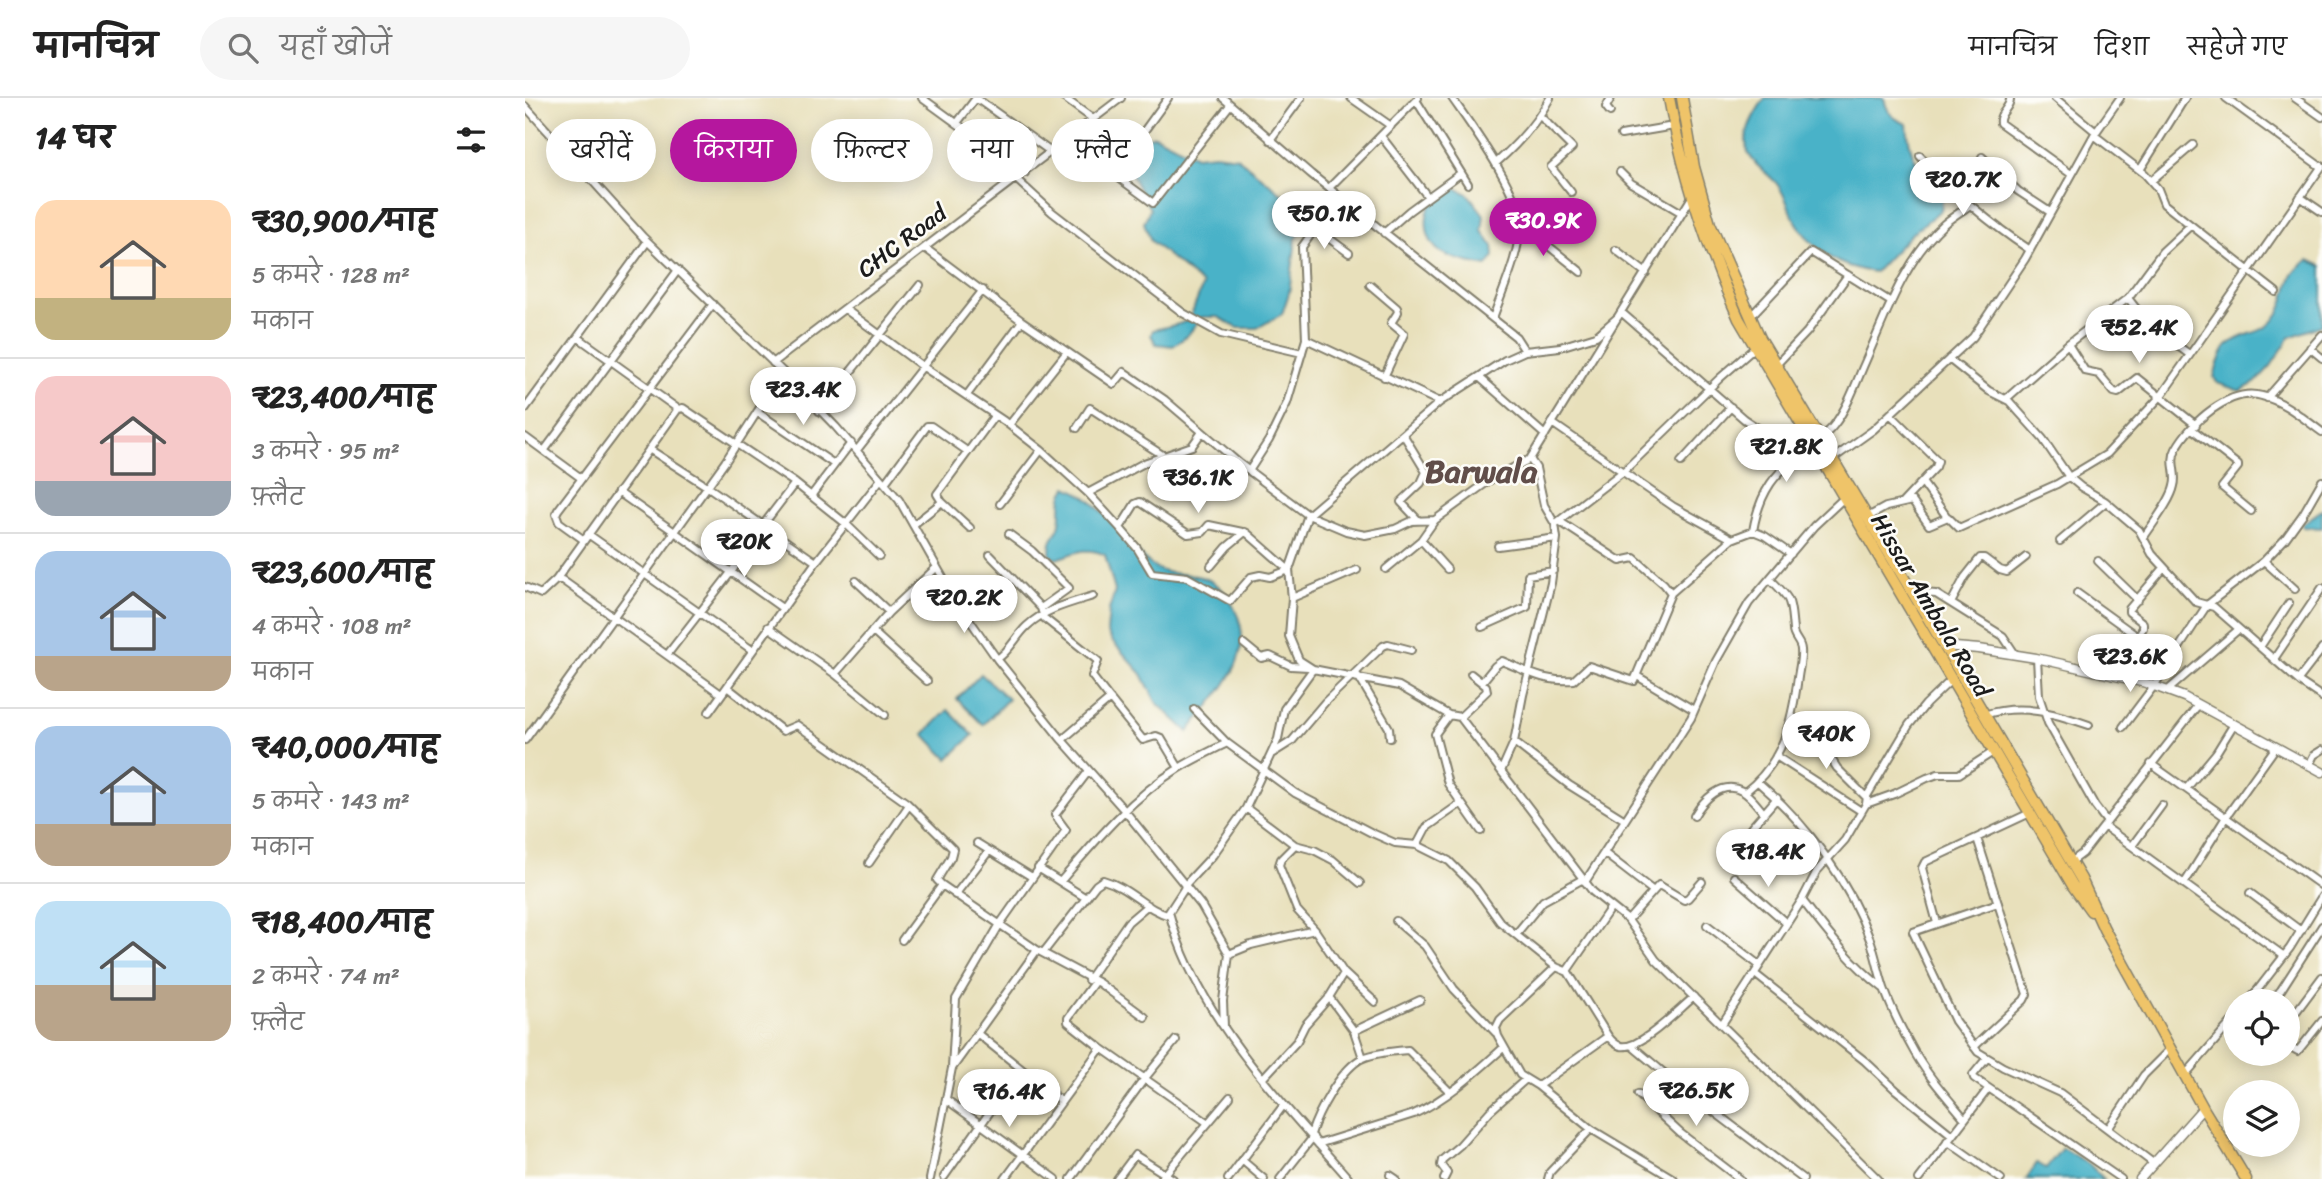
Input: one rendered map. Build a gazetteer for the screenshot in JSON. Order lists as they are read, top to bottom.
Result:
{
  "streets": {
    "main road": ["Hissar Ambala Road"],
    "street": ["CHC Road"]
  },
  "districts": ["Barwala"],
  "page": {
    "header": "मानचित्र",
    "search": "यहाँ खोजें",
    "nav": ["मानचित्र", "दिशा", "सहेजे गए"],
    "heading": "14 घर",
    "chip": [
      "खरीदें",
      "किराया",
      "फ़िल्टर",
      "नया",
      "फ़्लैट"
    ],
    "price": [
      "₹20.7K",
      "₹50.1K",
      "₹30.9K",
      "₹52.4K",
      "₹23.4K",
      "₹21.8K",
      "₹36.1K",
      "₹20K",
      "₹20.2K",
      "₹23.6K",
      "₹40K",
      "₹18.4K",
      "₹26.5K",
      "₹16.4K"
    ],
    "list": [
      {
        "name": "₹30,900/माह",
        "note": "5 कमरे · 128 m² · मकान"
      },
      {
        "name": "₹23,400/माह",
        "note": "3 कमरे · 95 m² · फ़्लैट"
      },
      {
        "name": "₹23,600/माह",
        "note": "4 कमरे · 108 m² · मकान"
      },
      {
        "name": "₹40,000/माह",
        "note": "5 कमरे · 143 m² · मकान"
      },
      {
        "name": "₹18,400/माह",
        "note": "2 कमरे · 74 m² · फ़्लैट"
      }
    ]
  }
}
